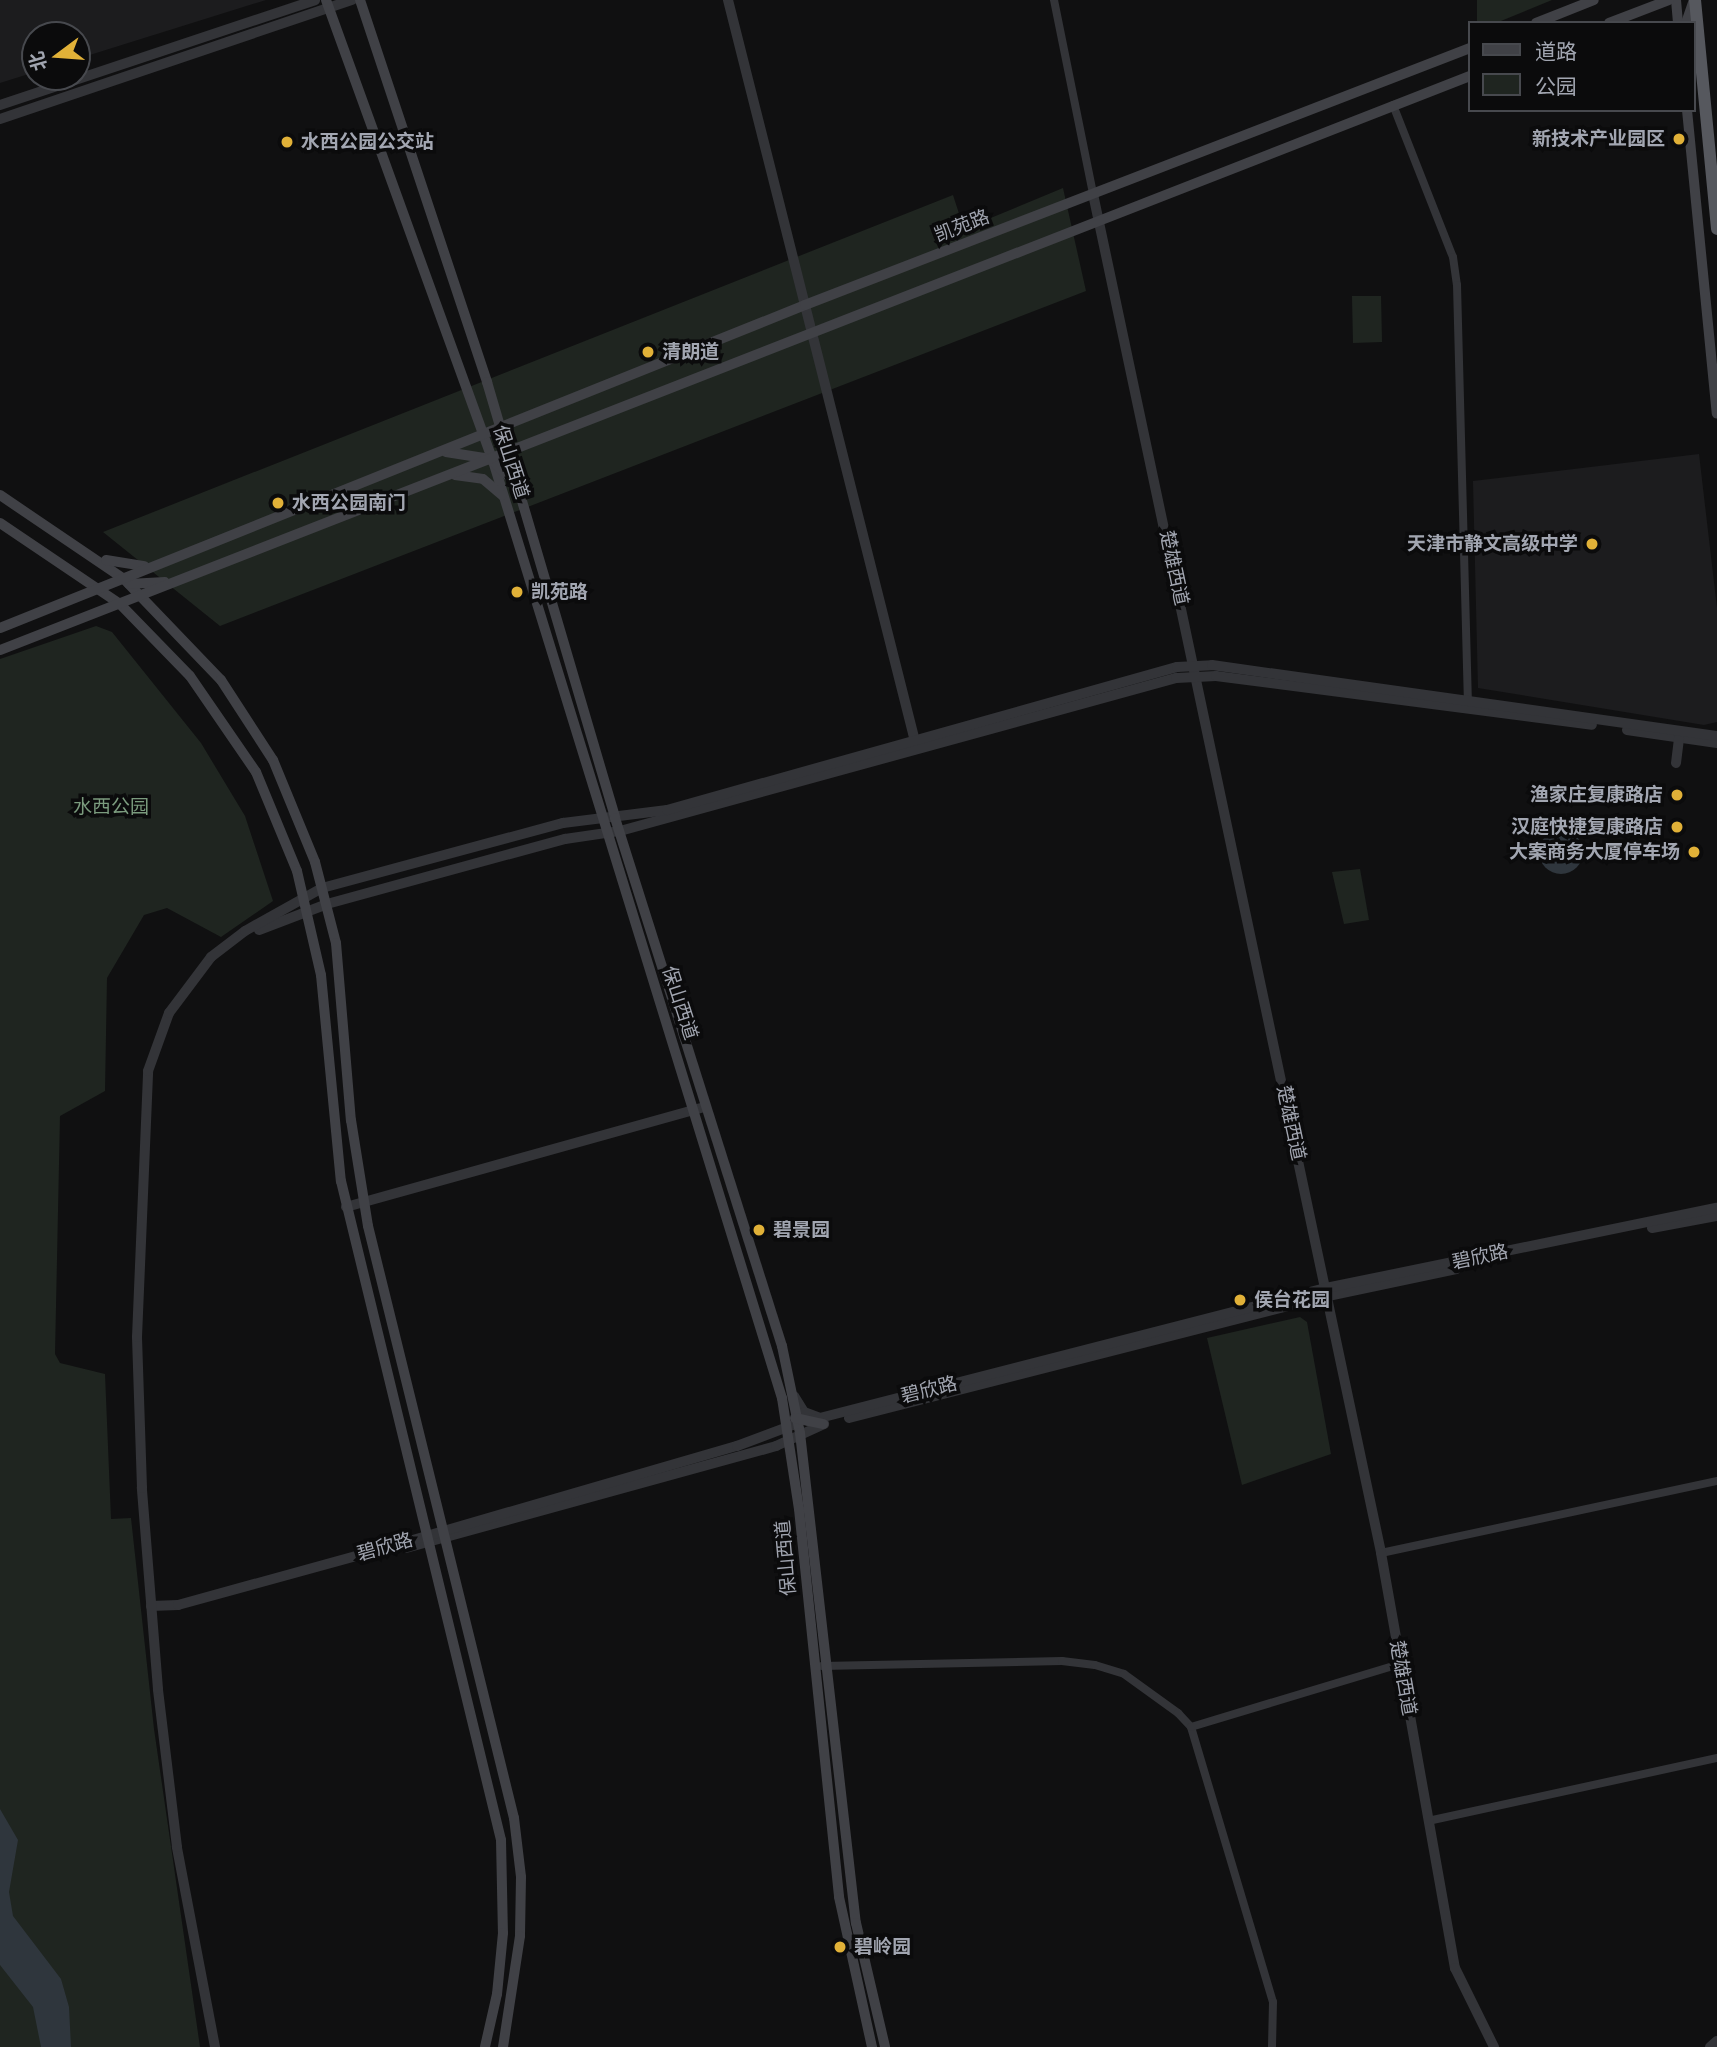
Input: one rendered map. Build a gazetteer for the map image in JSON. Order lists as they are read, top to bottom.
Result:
{
  "streets": {
    "main road": ["凯苑路", "保山西道"],
    "street": ["楚雄西道", "碧欣路"]
  },
  "crossings": [
    ["凯苑路", "保山西道"],
    ["凯苑路", "楚雄西道"],
    ["保山西道", "碧欣路"],
    ["楚雄西道", "碧欣路"]
  ],
  "parks": ["水西公园"],
  "places": [
    "新技术产业园区",
    "水西公园公交站",
    "清朗道",
    "水西公园南门",
    "天津市静文高级中学",
    "凯苑路",
    "渔家庄复康路店",
    "汉庭快捷复康路店",
    "大案商务大厦停车场",
    "碧景园",
    "侯台花园",
    "碧岭园"
  ],
  "legend": ["道路", "公园"],
  "north": "left"
}
